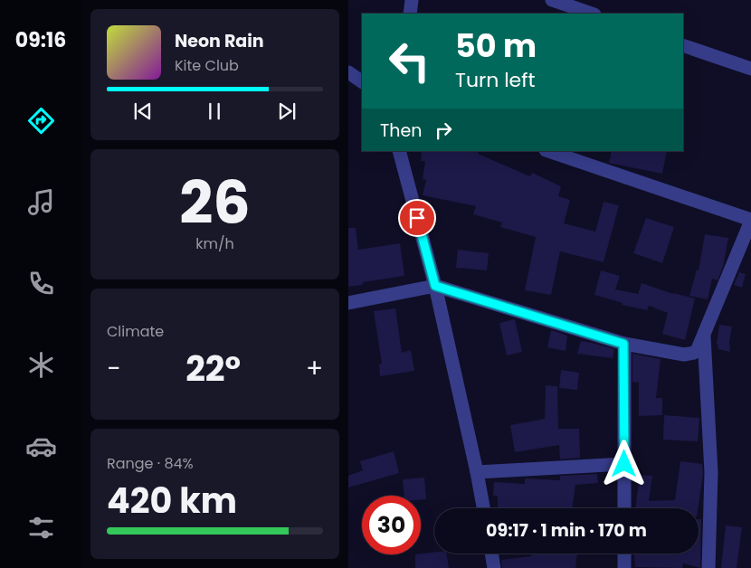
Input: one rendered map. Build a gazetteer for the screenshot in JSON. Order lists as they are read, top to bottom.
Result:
{
  "page": {
    "tabs": "09:16",
    "turn": ["50 m", "Turn left"],
    "song": ["Neon Rain", "Kite Club"],
    "then": "Then",
    "tile": [
      ["26", "km/h"],
      "Climate",
      ["Range · 84%", "420 km"]
    ],
    "heat": ["−", "22°", "+"],
    "limit": "30",
    "trip": "09:17 · 1 min · 170 m"
  }
}
